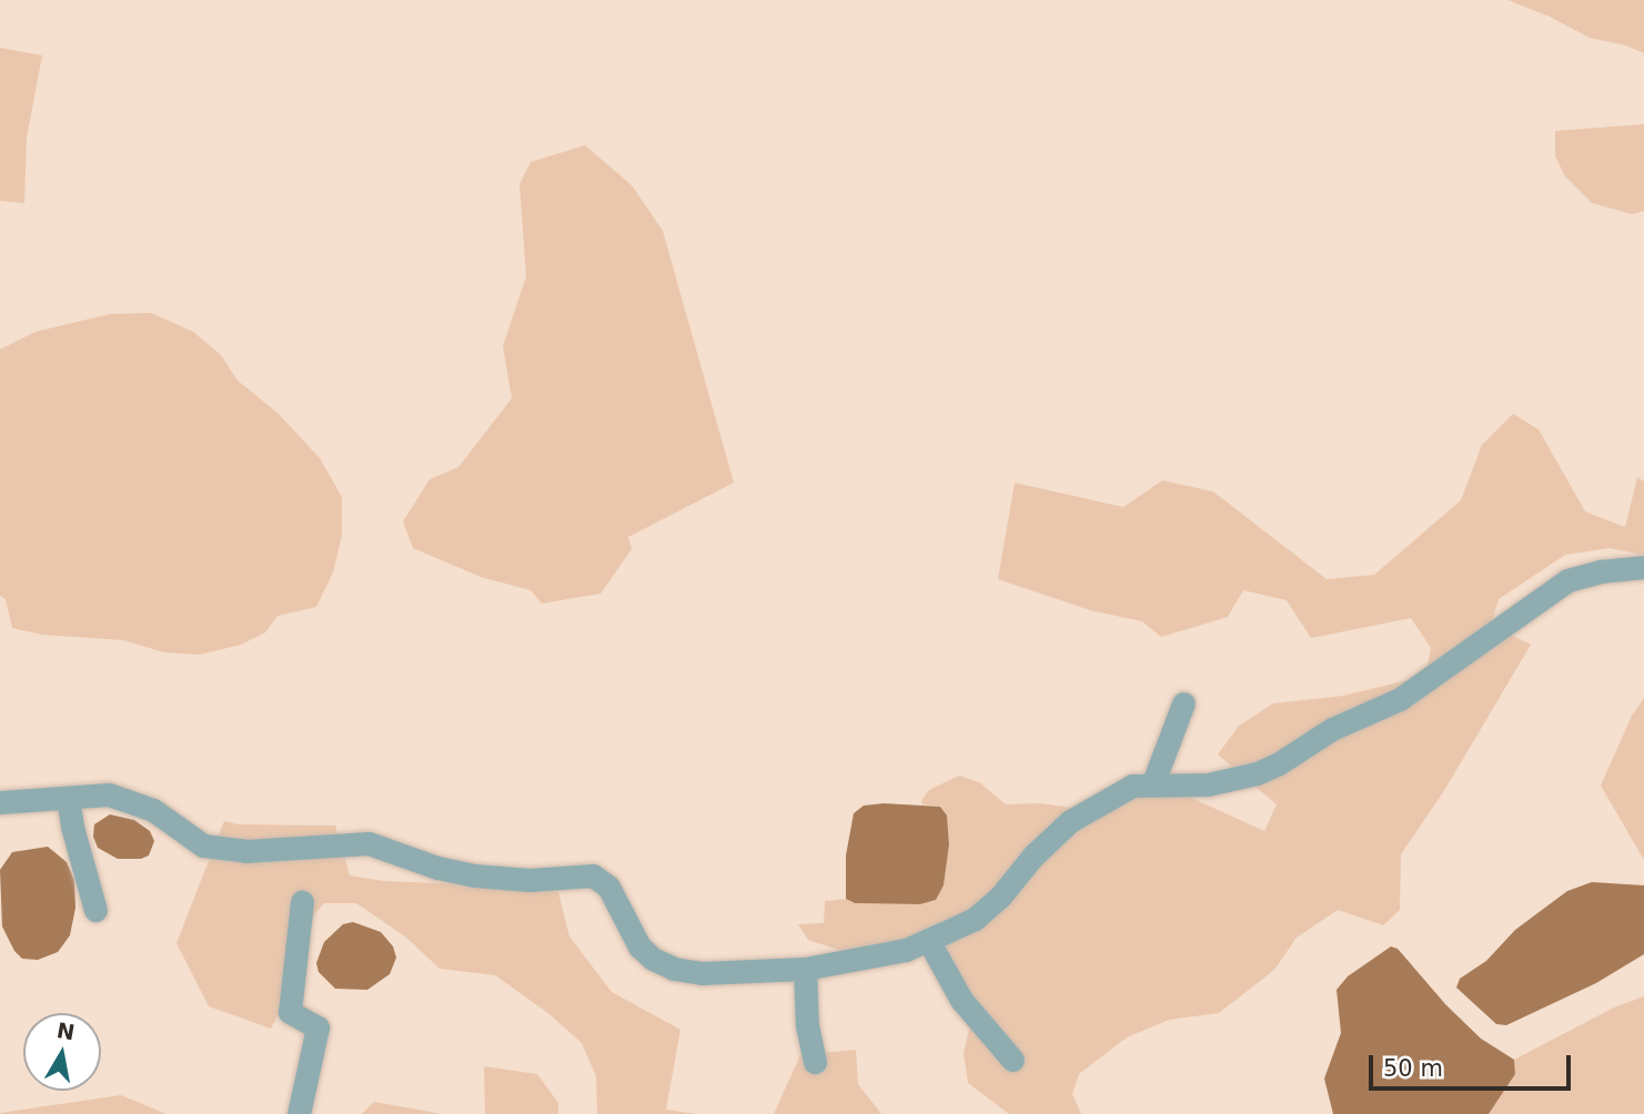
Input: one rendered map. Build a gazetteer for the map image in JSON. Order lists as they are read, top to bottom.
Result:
{
  "scale_bar": "50 m",
  "north": "top"
}
